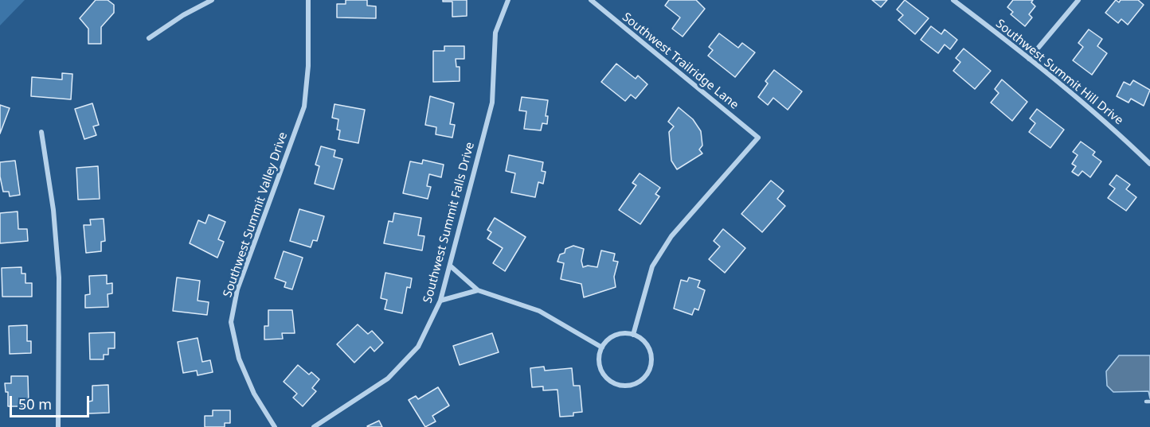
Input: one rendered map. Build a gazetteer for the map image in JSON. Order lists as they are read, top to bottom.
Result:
{
  "streets": {
    "street": [
      "Southwest Trailridge Lane",
      "Southwest Summit Hill Drive",
      "Southwest Summit Valley Drive",
      "Southwest Summit Falls Drive"
    ]
  },
  "scale_bar": "50 m"
}
